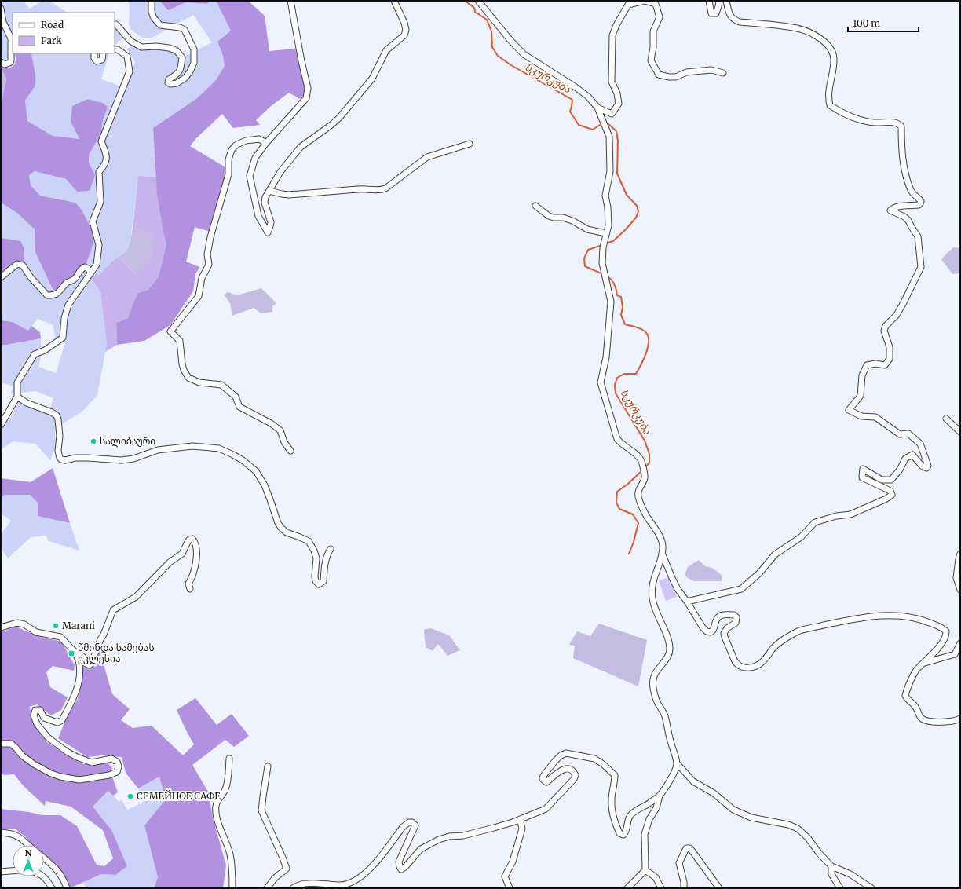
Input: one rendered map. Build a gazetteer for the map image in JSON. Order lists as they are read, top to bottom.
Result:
{
  "water": ["სკურკუბა"],
  "places": {
    "other": ["სალიბაური", "Marani", "СЕМЕЙНОЕ САФЕ"],
    "transit": ["წმინდა სამებას ეკლესია"]
  },
  "legend": ["Road", "Park"],
  "scale_bar": "100 m",
  "north": "top"
}
